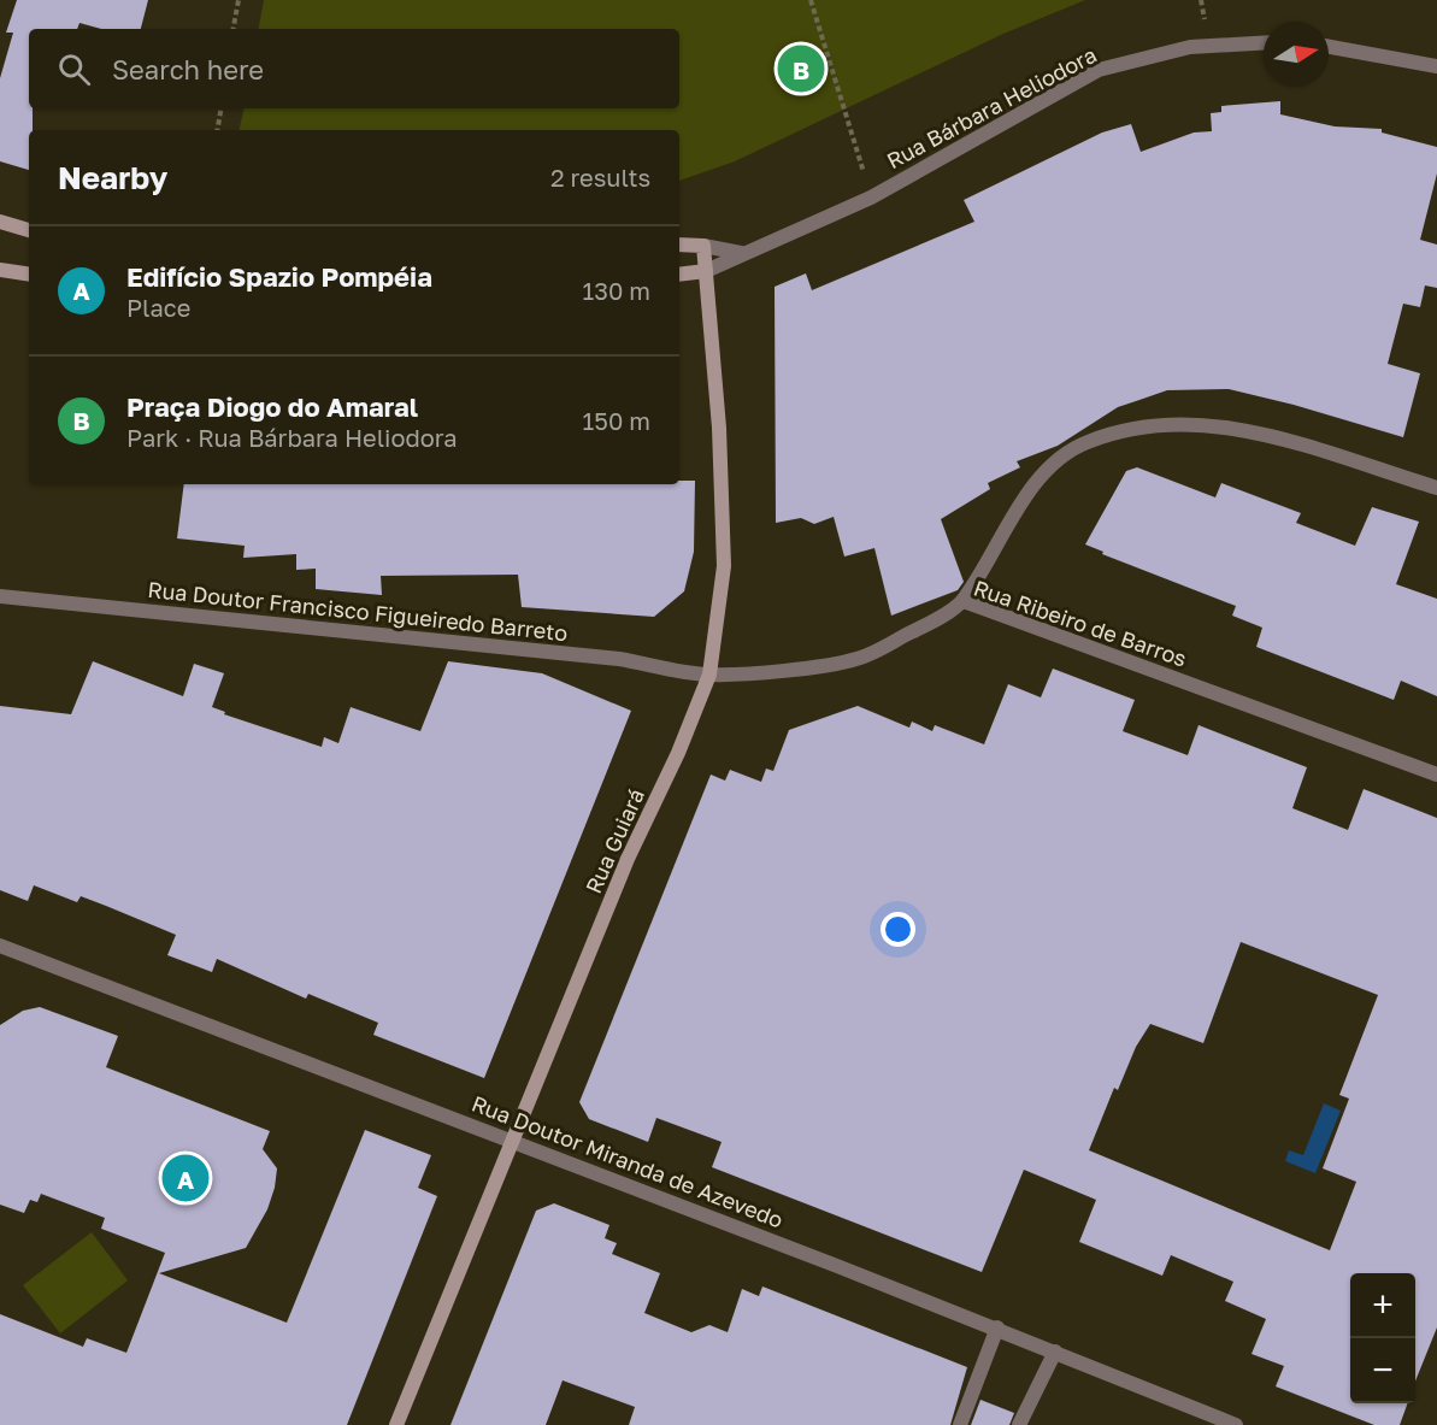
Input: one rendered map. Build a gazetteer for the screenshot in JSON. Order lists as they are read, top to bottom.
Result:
{
  "streets": {
    "street": [
      "Rua Bárbara Heliodora",
      "Rua Doutor Francisco Figueiredo Barreto",
      "Rua Ribeiro de Barros",
      "Rua Guiará",
      "Rua Doutor Miranda de Azevedo"
    ]
  },
  "crossings": [
    ["Rua Bárbara Heliodora", "Rua Guiará"],
    ["Rua Doutor Francisco Figueiredo Barreto", "Rua Ribeiro de Barros"],
    ["Rua Doutor Francisco Figueiredo Barreto", "Rua Guiará"],
    ["Rua Ribeiro de Barros", "Rua Guiará"],
    ["Rua Guiará", "Rua Doutor Miranda de Azevedo"]
  ],
  "north": "right",
  "page": {
    "search": "Search here",
    "pins": ["B", "A"],
    "heading": ["Nearby", "2 results"],
    "list": [
      {
        "mark": "A",
        "name": "Edifício Spazio Pompéia",
        "note": "Place",
        "value": "130 m"
      },
      {
        "mark": "B",
        "name": "Praça Diogo do Amaral",
        "note": "Park · Rua Bárbara Heliodora",
        "value": "150 m"
      }
    ],
    "map_buttons": ["+", "−"]
  }
}
